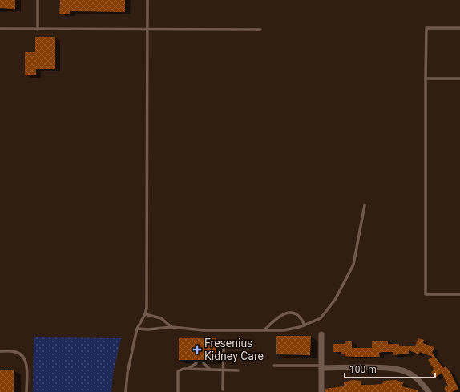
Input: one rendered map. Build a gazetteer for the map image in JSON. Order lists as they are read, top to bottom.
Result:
{
  "places": {
    "health": ["Fresenius Kidney Care"]
  },
  "scale_bar": "100 m"
}
